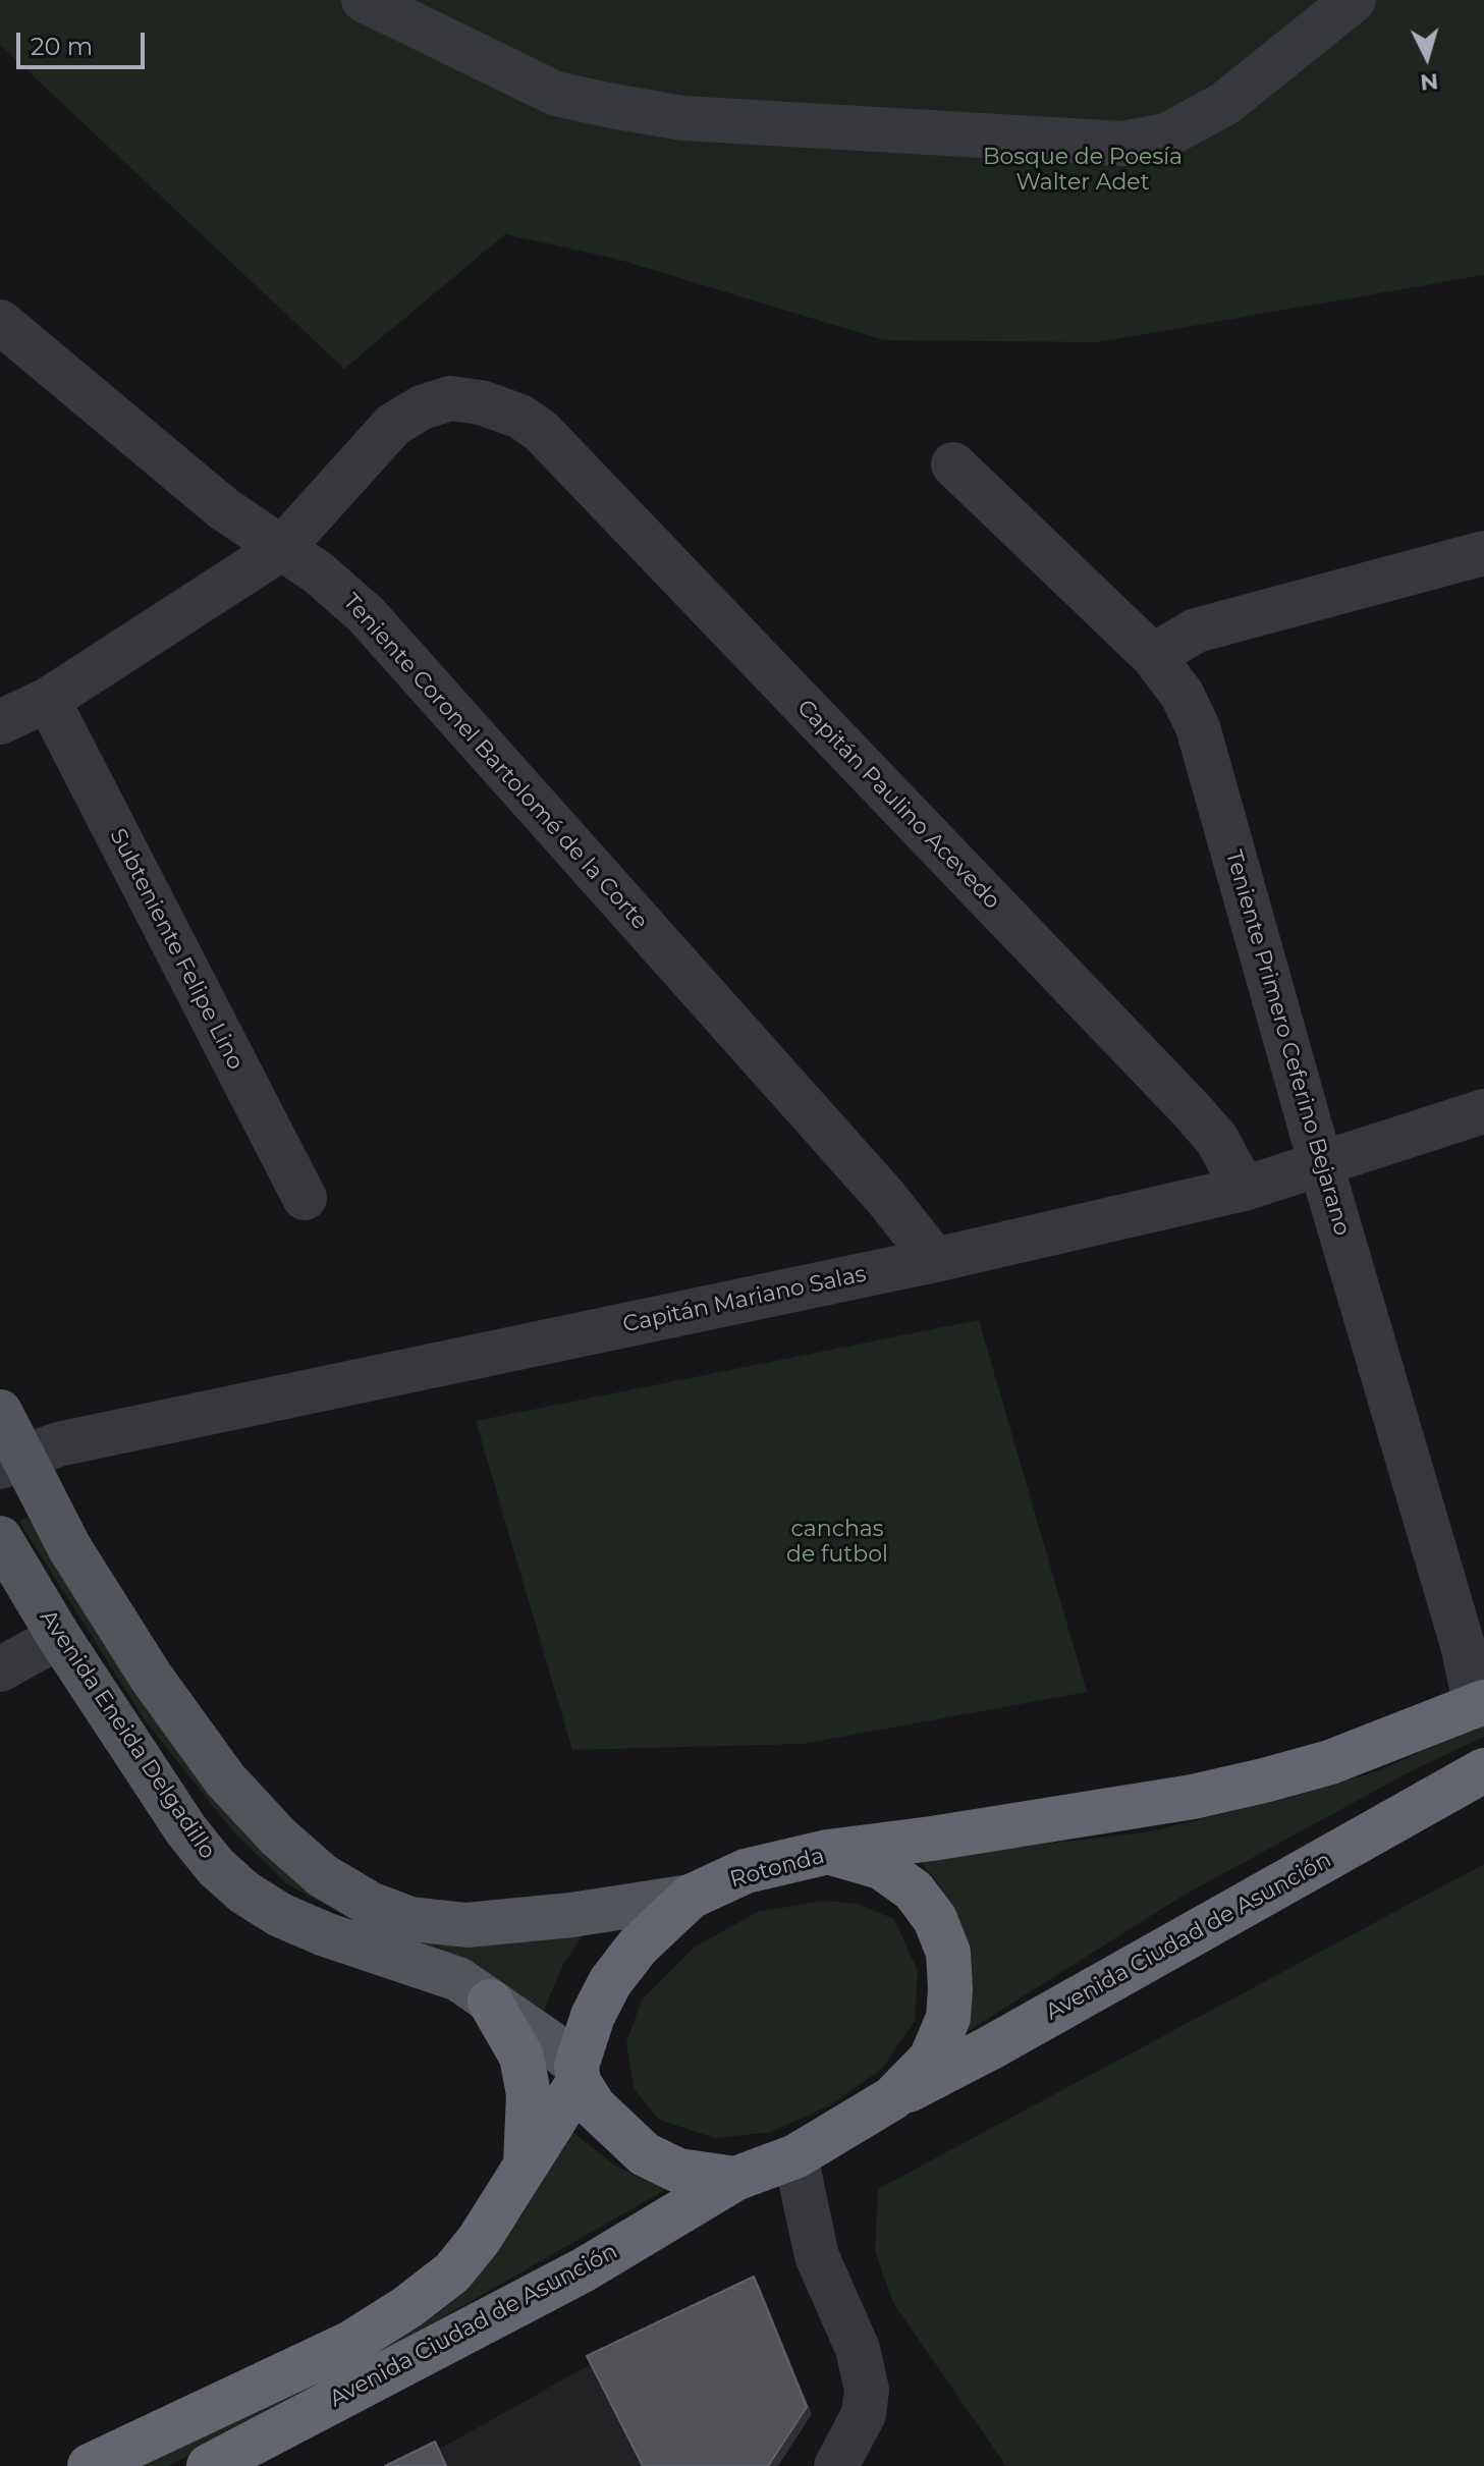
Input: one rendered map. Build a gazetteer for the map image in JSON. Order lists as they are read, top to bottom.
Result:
{
  "streets": {
    "highway": ["Rotonda", "Avenida Ciudad de Asunción"],
    "main road": ["Avenida Eneida Delgadillo"],
    "street": [
      "Teniente Coronel Bartolomé de la Corte",
      "Capitán Paulino Acevedo",
      "Subteniente Felipe Lino",
      "Teniente Primero Ceferino Bejarano",
      "Capitán Mariano Salas"
    ]
  },
  "crossings": [
    ["Teniente Coronel Bartolomé de la Corte", "Capitán Paulino Acevedo"],
    ["Teniente Coronel Bartolomé de la Corte", "Capitán Mariano Salas"],
    ["Capitán Paulino Acevedo", "Subteniente Felipe Lino"],
    ["Capitán Paulino Acevedo", "Capitán Mariano Salas"],
    ["Teniente Primero Ceferino Bejarano", "Capitán Mariano Salas"],
    ["Avenida Eneida Delgadillo", "Rotonda"],
    ["Avenida Eneida Delgadillo", "Avenida Ciudad de Asunción"],
    ["Rotonda", "Avenida Ciudad de Asunción"]
  ],
  "parks": ["Bosque de Poesía Walter Adet", "canchas de futbol"],
  "scale_bar": "20 m",
  "north": "bottom"
}
